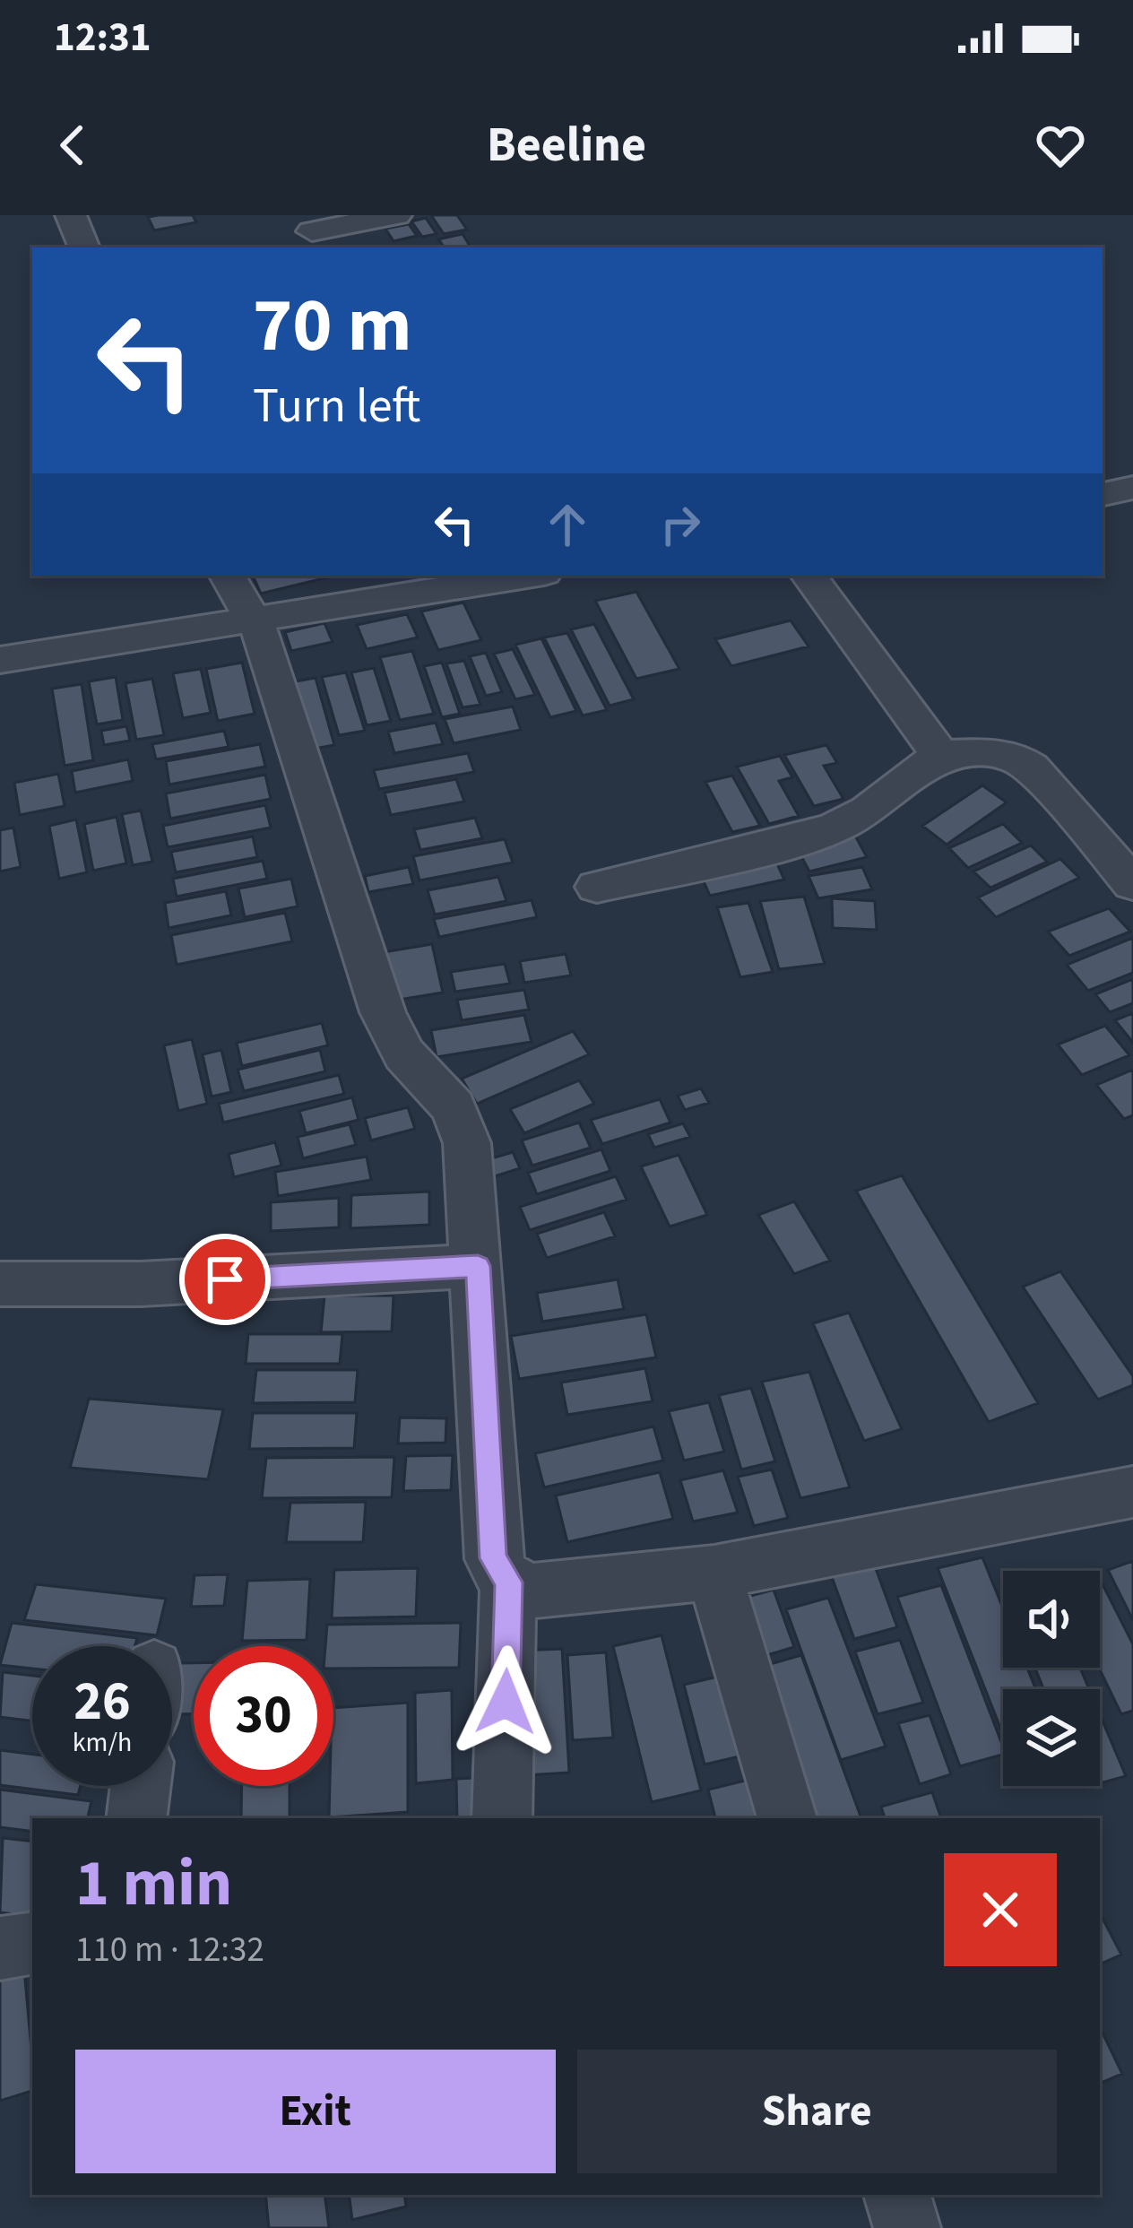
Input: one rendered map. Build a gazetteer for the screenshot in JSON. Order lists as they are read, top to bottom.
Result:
{
  "page": {
    "status": "12:31",
    "header": "Beeline",
    "turn": ["70 m", "Turn left"],
    "speed": "26 km/h",
    "limit": "30",
    "heading": ["1 min", "110 m · 12:32"],
    "buttons": ["Exit", "Share"]
  }
}
